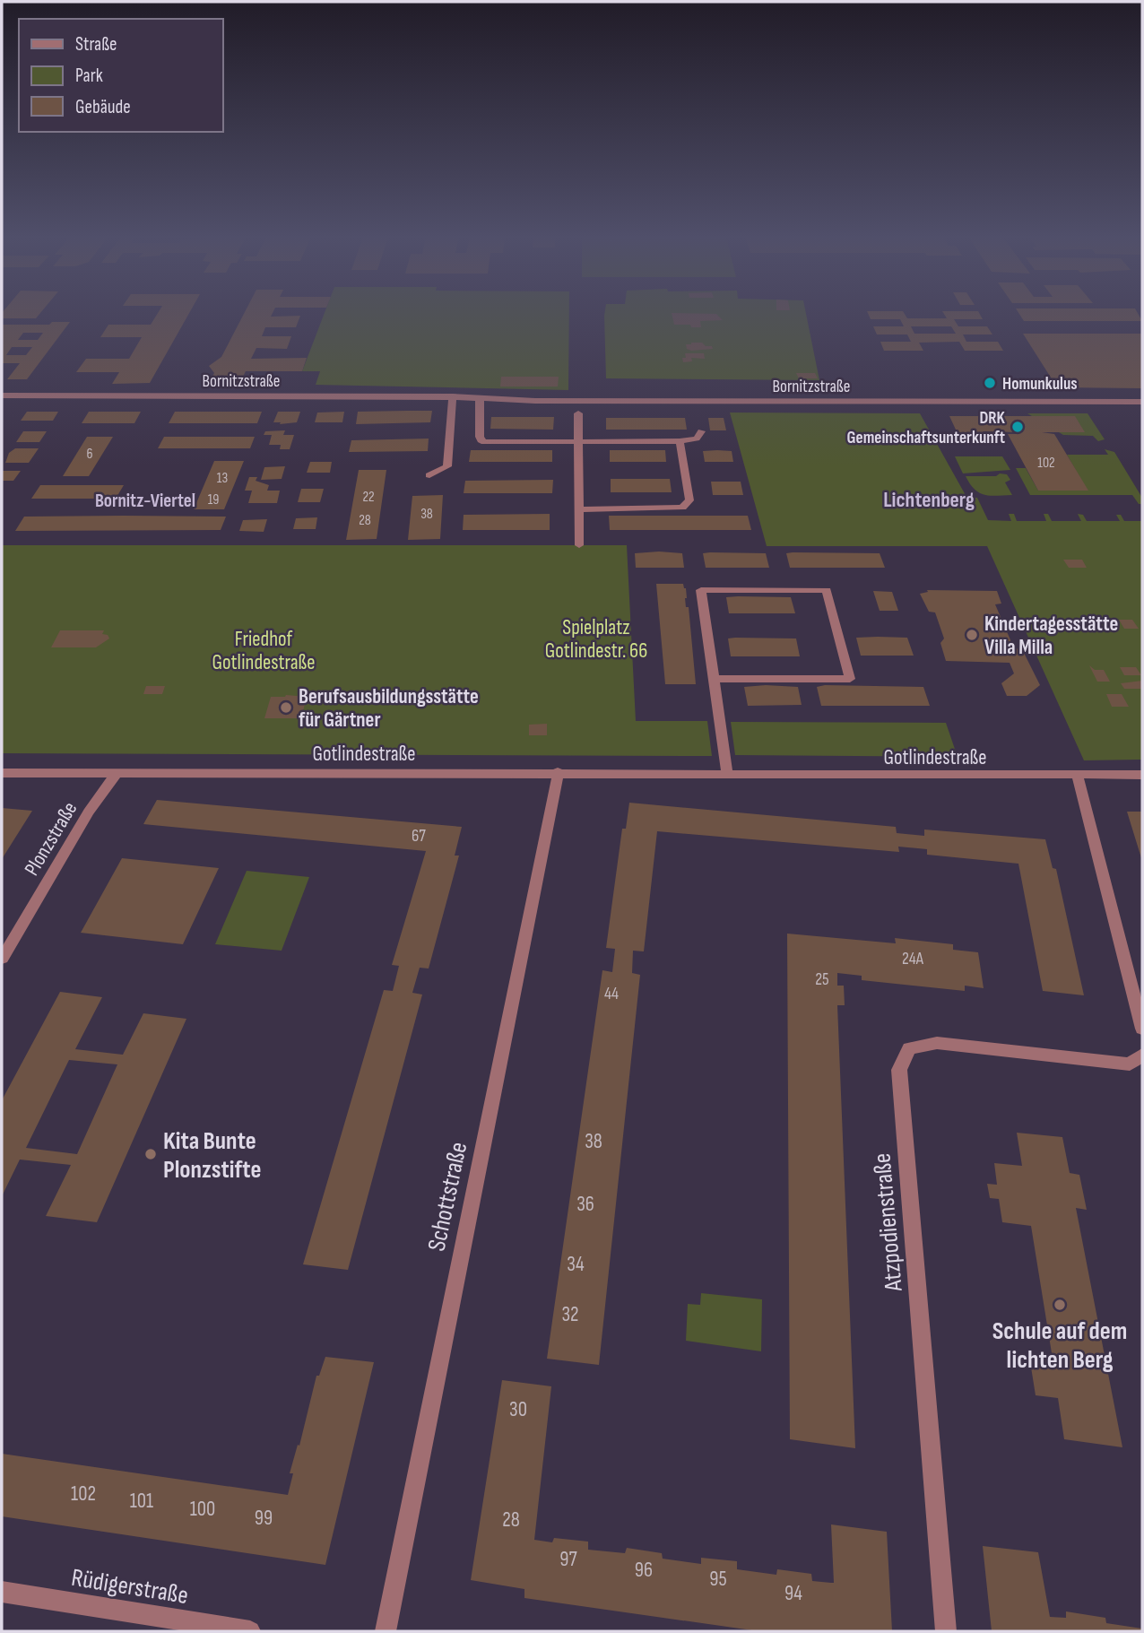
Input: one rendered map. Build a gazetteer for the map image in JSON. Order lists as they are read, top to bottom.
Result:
{
  "streets": {
    "street": [
      "Bornitzstraße",
      "Gotlindestraße",
      "Plonzstraße",
      "Schottstraße",
      "Atzpodienstraße",
      "Rüdigerstraße"
    ]
  },
  "crossings": [
    ["Gotlindestraße", "Plonzstraße"],
    ["Gotlindestraße", "Schottstraße"]
  ],
  "districts": ["Lichtenberg", "Bornitz-Viertel"],
  "parks": ["Spielplatz Gotlindestr. 66", "Friedhof Gotlindestraße"],
  "places": [
    "Homunkulus",
    "DRK Gemeinschaftsunterkunft",
    "Kindertagesstätte Villa Milla",
    "Berufsausbildungsstätte für Gärtner",
    "Kita Bunte Plonzstifte",
    "Schule auf dem lichten Berg"
  ],
  "house_numbers": [
    "6",
    "102",
    "13",
    "22",
    "19",
    "38",
    "28",
    "67",
    "24A",
    "25",
    "44",
    "38",
    "36",
    "34",
    "32",
    "30",
    "102",
    "101",
    "100",
    "99",
    "28",
    "97",
    "96",
    "95",
    "94"
  ],
  "legend": ["Straße", "Park", "Gebäude"]
}
